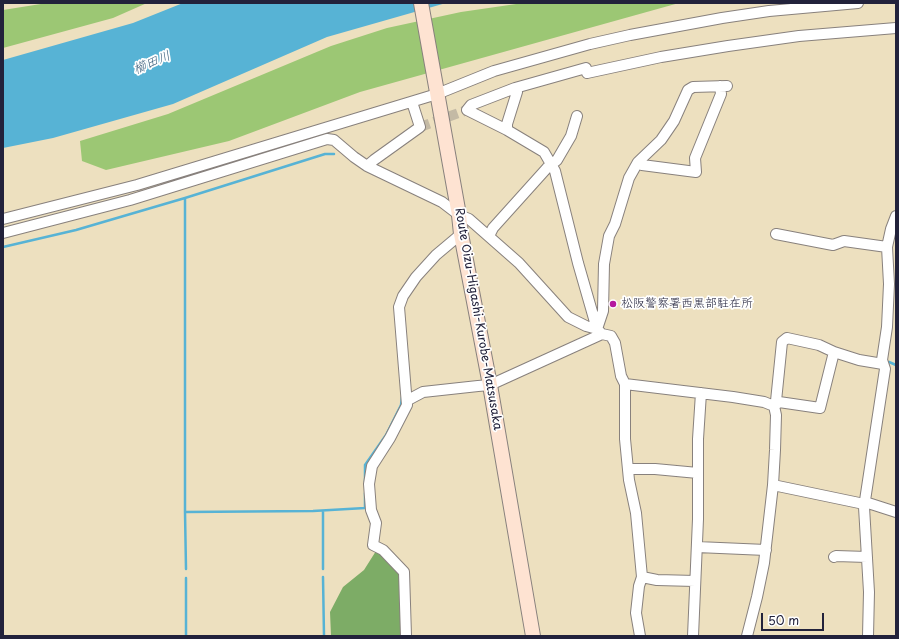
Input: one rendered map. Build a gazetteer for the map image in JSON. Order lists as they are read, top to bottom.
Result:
{
  "streets": {
    "main road": ["Route Oizu-Higashi-Kurobe-Matsusaka"]
  },
  "water": ["櫛田川"],
  "places": ["松阪警察署西黒部駐在所"],
  "scale_bar": "50 m"
}
